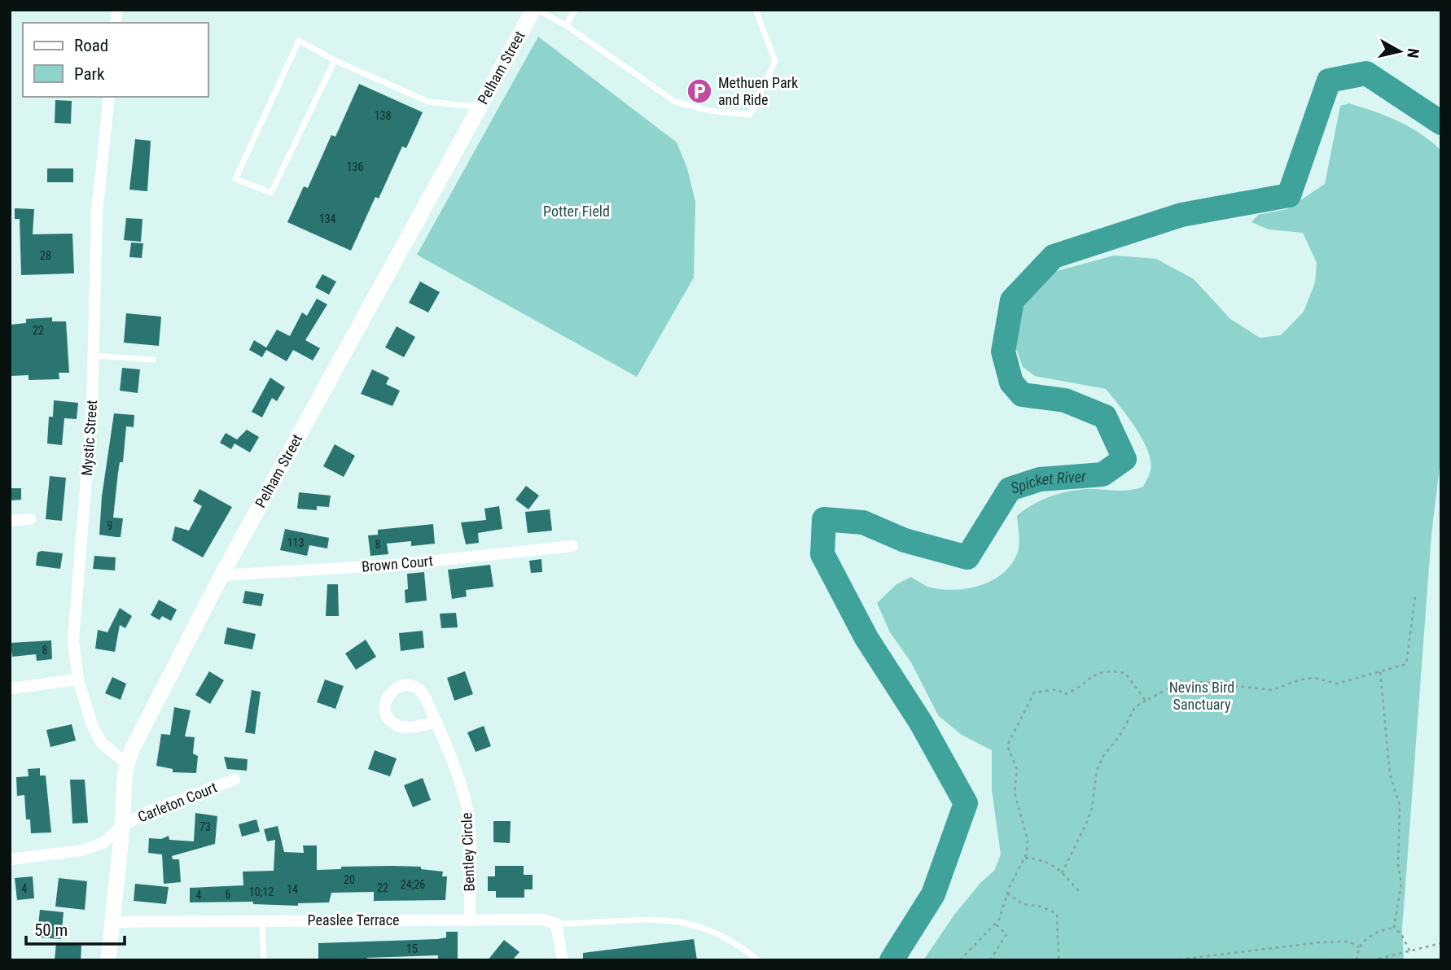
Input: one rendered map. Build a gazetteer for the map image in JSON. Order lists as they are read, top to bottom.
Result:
{
  "streets": {
    "main road": ["Pelham Street"],
    "street": [
      "Mystic Street",
      "Brown Court",
      "Carleton Court",
      "Bentley Circle",
      "Peaslee Terrace"
    ]
  },
  "crossings": [
    ["Pelham Street", "Mystic Street"],
    ["Pelham Street", "Brown Court"],
    ["Pelham Street", "Carleton Court"],
    ["Pelham Street", "Peaslee Terrace"],
    ["Bentley Circle", "Peaslee Terrace"]
  ],
  "water": ["Spicket River"],
  "parks": ["Potter Field", "Nevins Bird Sanctuary"],
  "places": {
    "parking": ["Methuen Park and Ride"]
  },
  "house_numbers": [
    "138",
    "136",
    "134",
    "28",
    "22",
    "9",
    "113",
    "8",
    "8",
    "73",
    "20",
    "24;26",
    "22",
    "4",
    "14",
    "10;12",
    "6",
    "4",
    "15"
  ],
  "legend": ["Road", "Park"],
  "scale_bar": "50 m",
  "north": "right"
}
